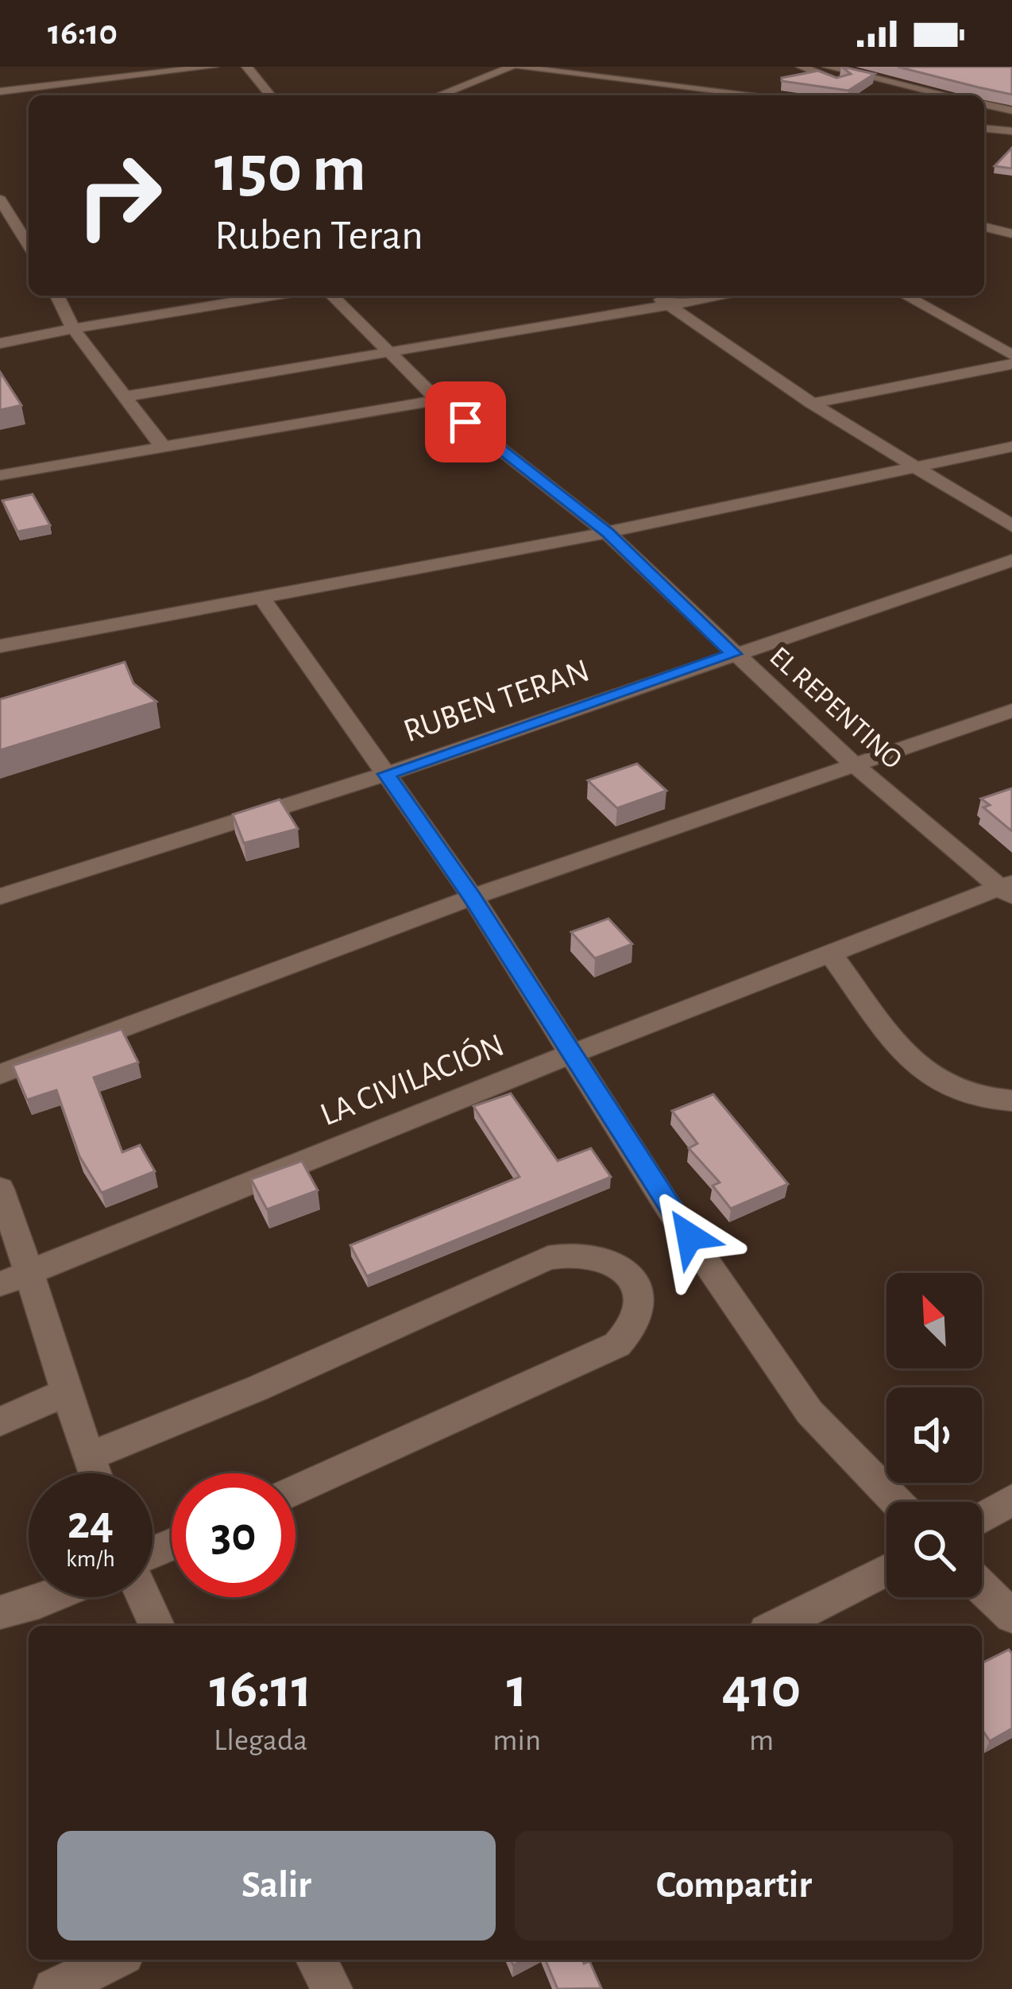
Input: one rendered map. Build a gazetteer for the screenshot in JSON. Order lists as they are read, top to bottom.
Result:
{
  "streets": {
    "street": ["RUBEN TERAN", "EL REPENTINO", "LA CIVILACIÓN"]
  },
  "crossings": [
    ["RUBEN TERAN", "EL REPENTINO"],
    ["EL REPENTINO", "LA CIVILACIÓN"]
  ],
  "north": "top left",
  "page": {
    "status": "16:10",
    "turn": ["150 m", "Ruben Teran"],
    "speed": "24 km/h",
    "limit": "30",
    "eta": [
      "16:11",
      "Llegada",
      "1",
      "min",
      "410",
      "m"
    ],
    "buttons": ["Salir", "Compartir"]
  }
}
